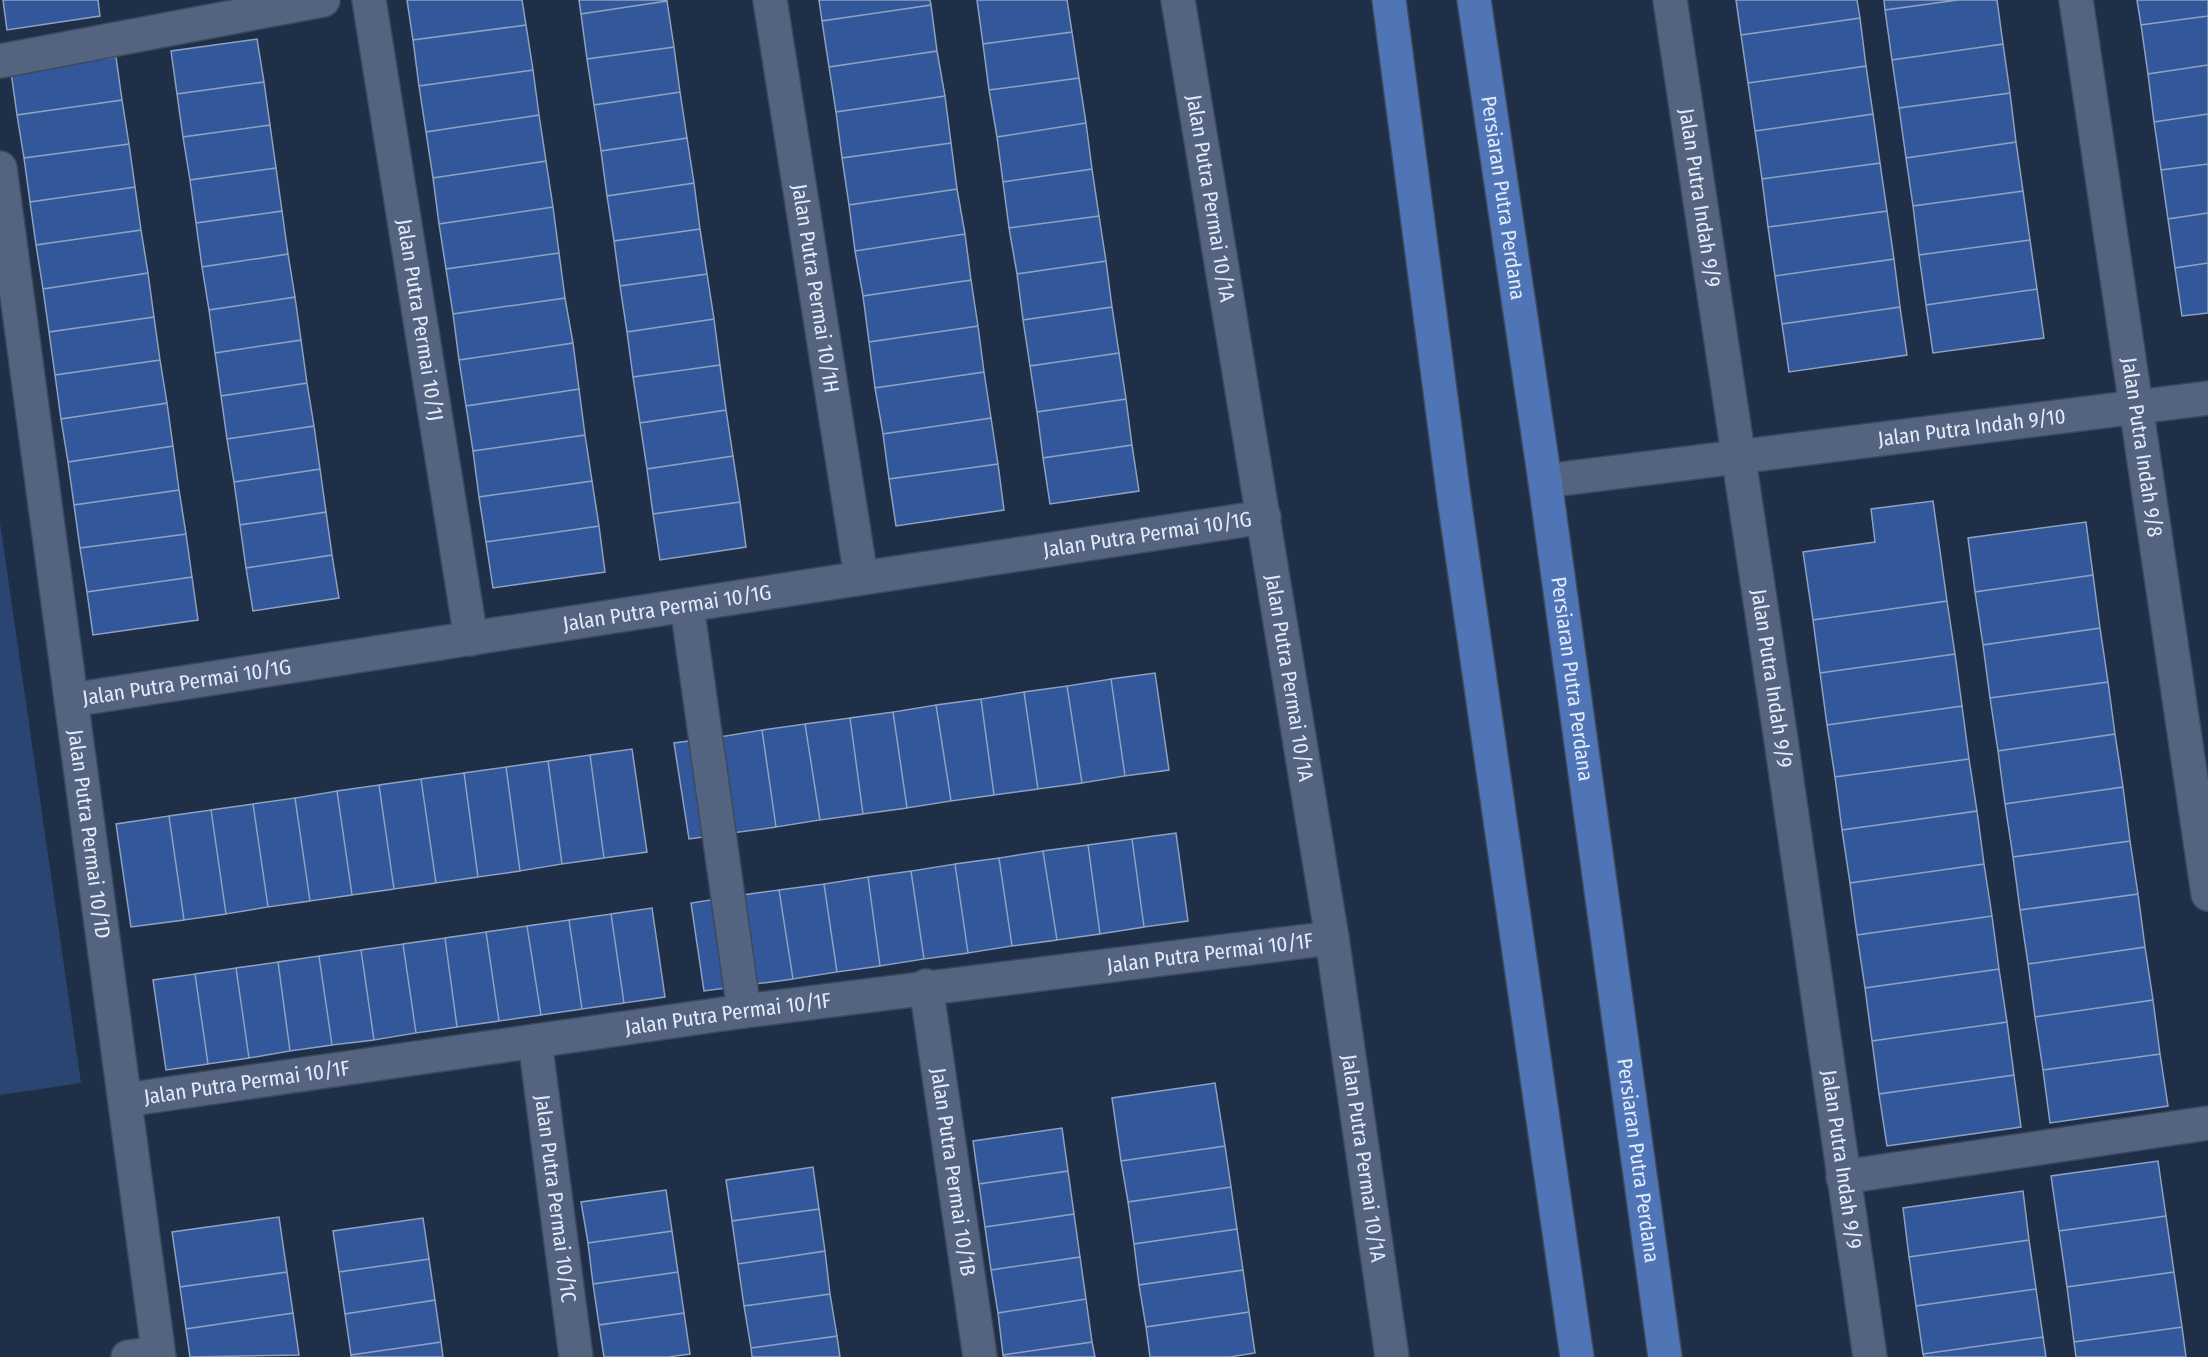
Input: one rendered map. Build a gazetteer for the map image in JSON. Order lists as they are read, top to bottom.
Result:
{
  "streets": {
    "main road": ["Persiaran Putra Perdana"],
    "street": [
      "Jalan Putra Permai 10/1A",
      "Jalan Putra Indah 9/9",
      "Jalan Putra Permai 10/1H",
      "Jalan Putra Permai 10/1J",
      "Jalan Putra Indah 9/10",
      "Jalan Putra Indah 9/8",
      "Jalan Putra Permai 10/1G",
      "Jalan Putra Permai 10/1D",
      "Jalan Putra Permai 10/1F",
      "Jalan Putra Permai 10/1B",
      "Jalan Putra Permai 10/1C"
    ]
  },
  "crossings": [
    ["Persiaran Putra Perdana", "Jalan Putra Indah 9/10"],
    ["Jalan Putra Permai 10/1A", "Jalan Putra Permai 10/1G"],
    ["Jalan Putra Permai 10/1A", "Jalan Putra Permai 10/1F"],
    ["Jalan Putra Indah 9/9", "Jalan Putra Indah 9/10"],
    ["Jalan Putra Permai 10/1H", "Jalan Putra Permai 10/1G"],
    ["Jalan Putra Permai 10/1J", "Jalan Putra Permai 10/1G"],
    ["Jalan Putra Indah 9/10", "Jalan Putra Indah 9/8"],
    ["Jalan Putra Permai 10/1G", "Jalan Putra Permai 10/1D"],
    ["Jalan Putra Permai 10/1D", "Jalan Putra Permai 10/1F"],
    ["Jalan Putra Permai 10/1F", "Jalan Putra Permai 10/1B"],
    ["Jalan Putra Permai 10/1F", "Jalan Putra Permai 10/1C"]
  ]
}
